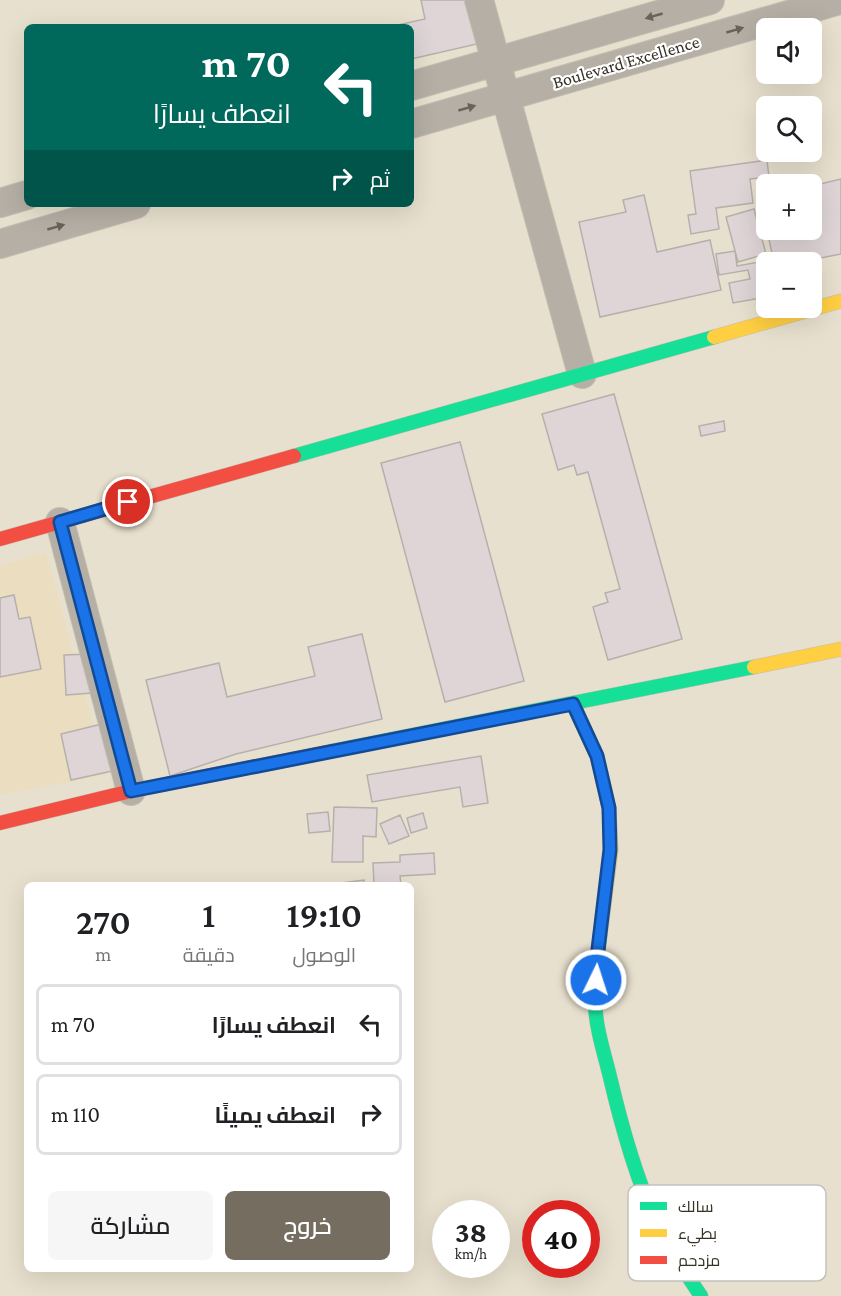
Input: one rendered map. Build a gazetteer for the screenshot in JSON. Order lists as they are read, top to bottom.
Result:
{
  "streets": {
    "street": ["Boulevard Excellence"]
  },
  "legend": ["سالك", "بطيء", "مزدحم"],
  "page": {
    "map_buttons": ["+", "−"],
    "turn": ["70 m", "انعطف يسارًا"],
    "then": "ثم",
    "eta": [
      "19:10",
      "الوصول",
      "1",
      "دقيقة",
      "270",
      "m"
    ],
    "list": [
      {
        "name": "انعطف يسارًا",
        "value": "70 m"
      },
      {
        "name": "انعطف يمينًا",
        "value": "110 m"
      }
    ],
    "buttons": ["خروج", "مشاركة"],
    "speed": "38 km/h",
    "limit": "40"
  }
}
